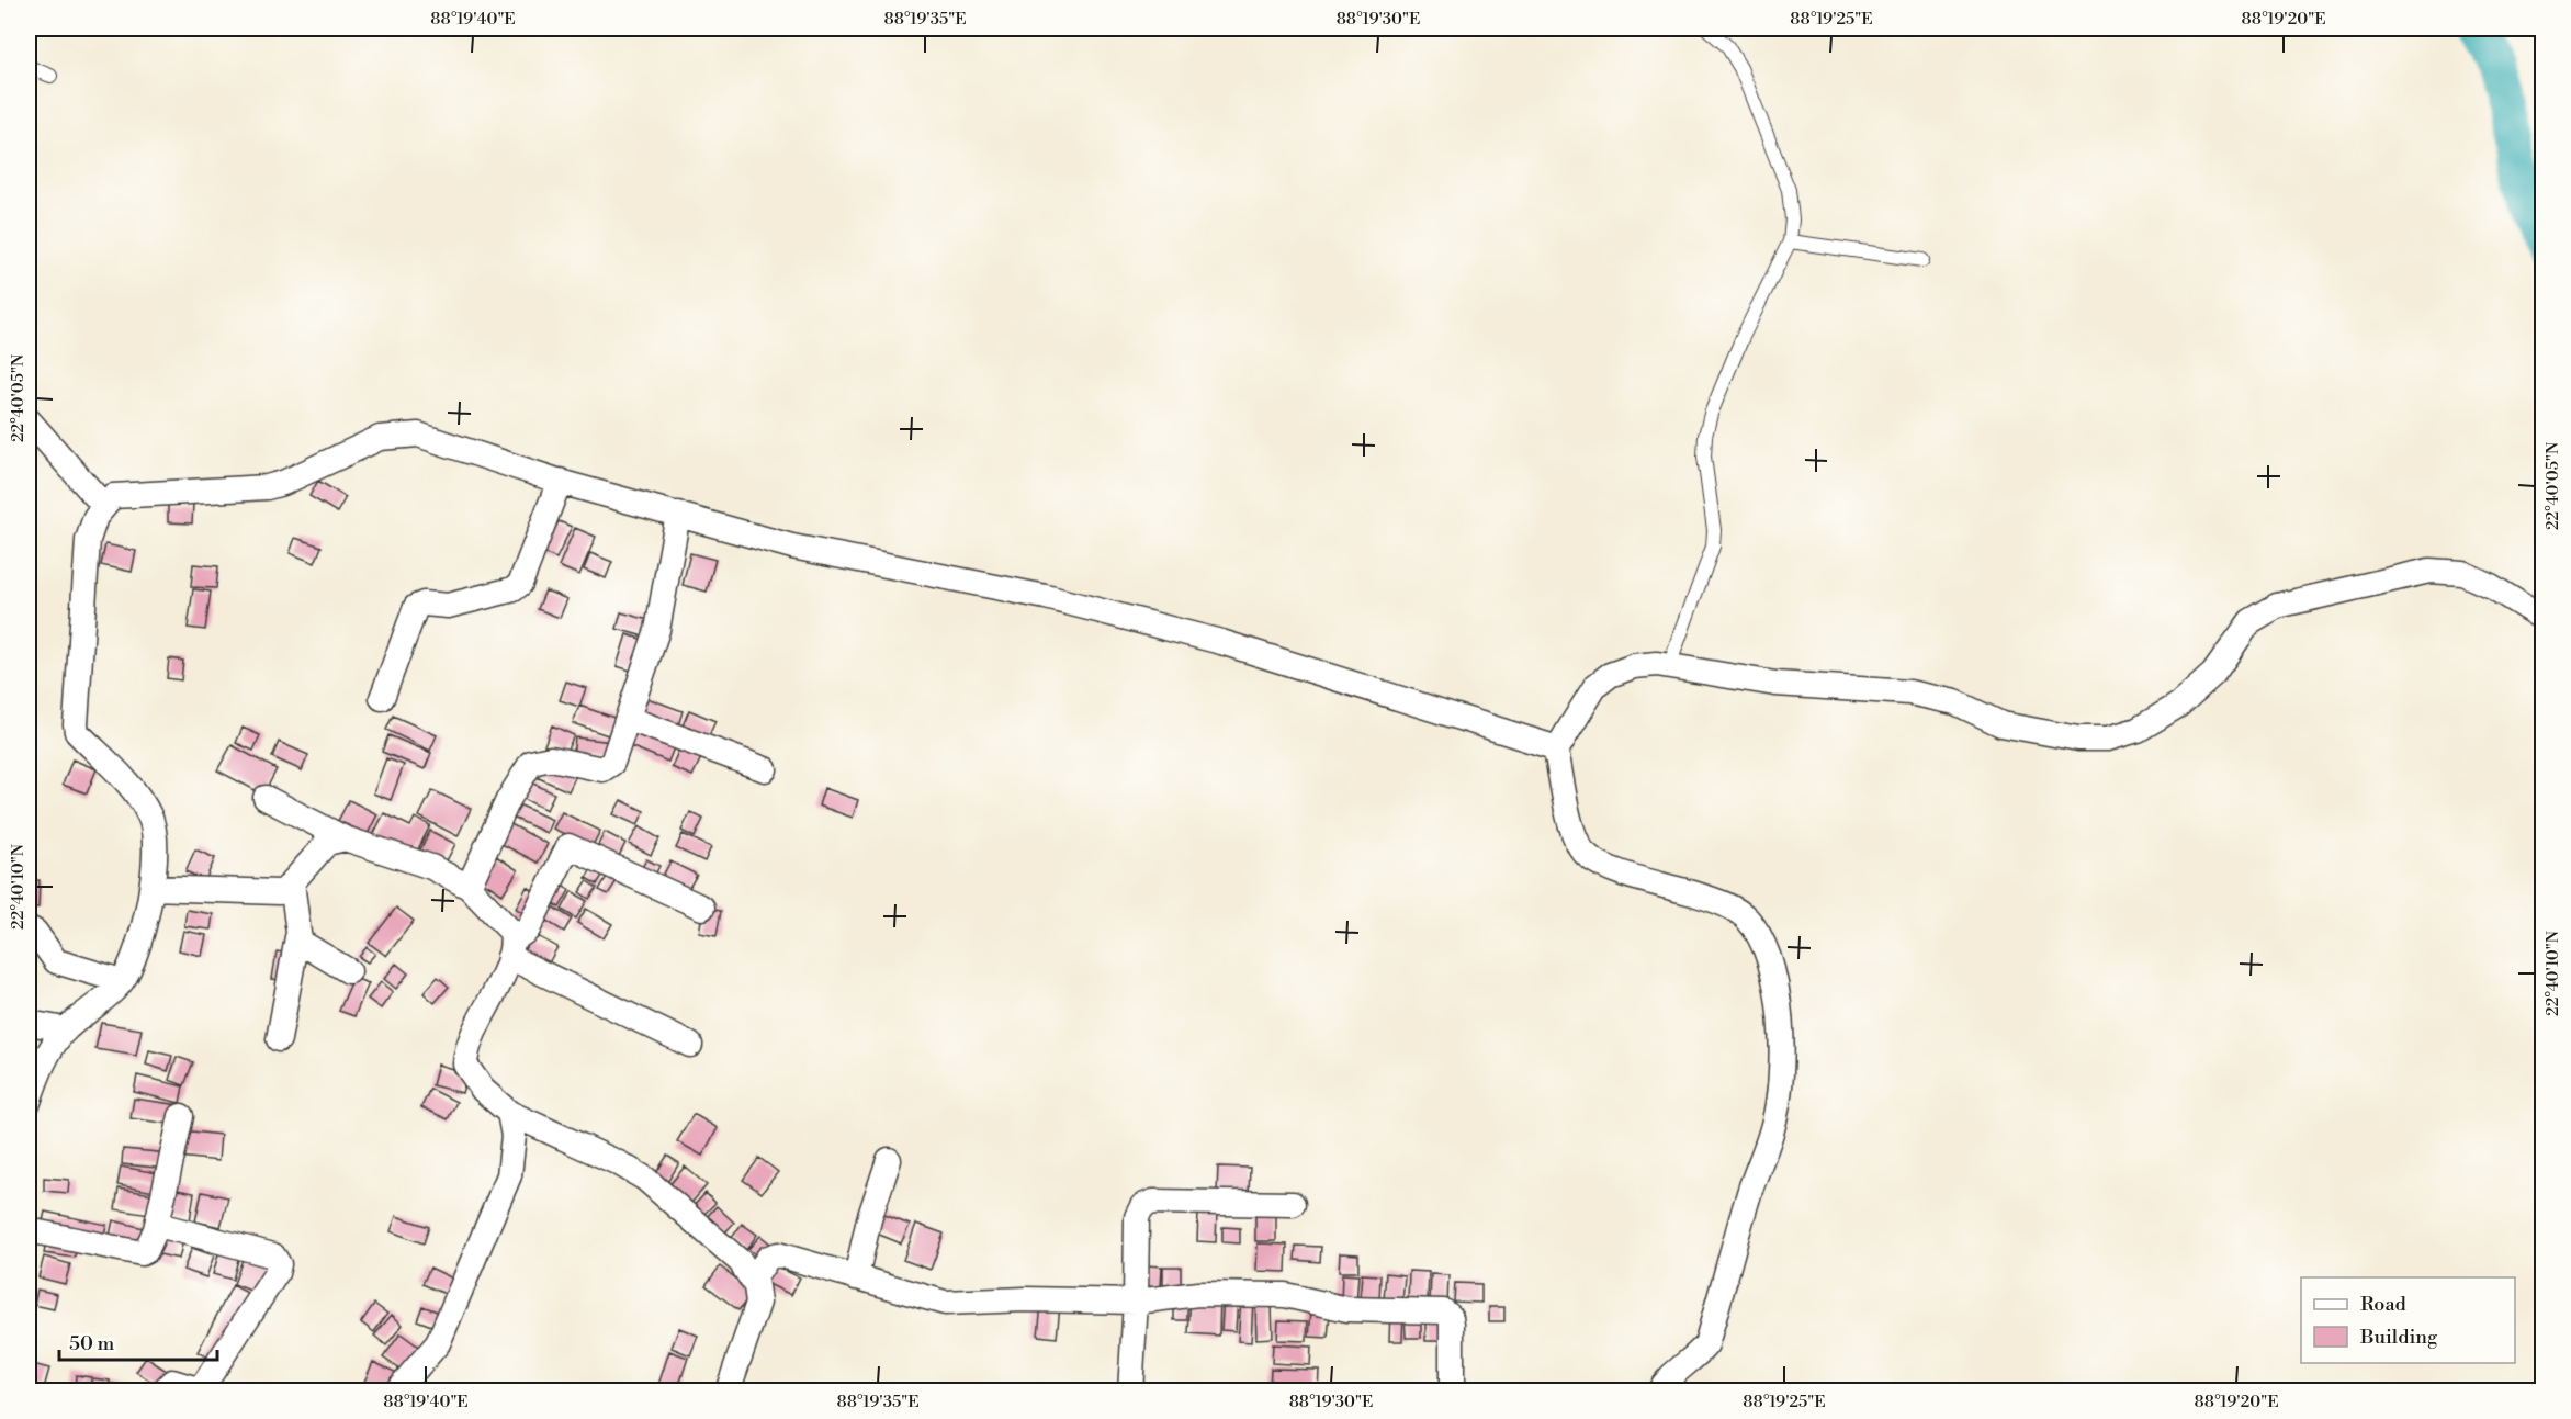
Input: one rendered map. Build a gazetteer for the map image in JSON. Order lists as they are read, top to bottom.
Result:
{
  "legend": ["Road", "Building"],
  "scale_bar": "50 m",
  "coordinates": [
    "88°19'40\"E",
    "88°19'35\"E",
    "88°19'30\"E",
    "88°19'25\"E",
    "88°19'20\"E",
    "22°40'05\"N",
    "22°40'10\"N"
  ]
}
